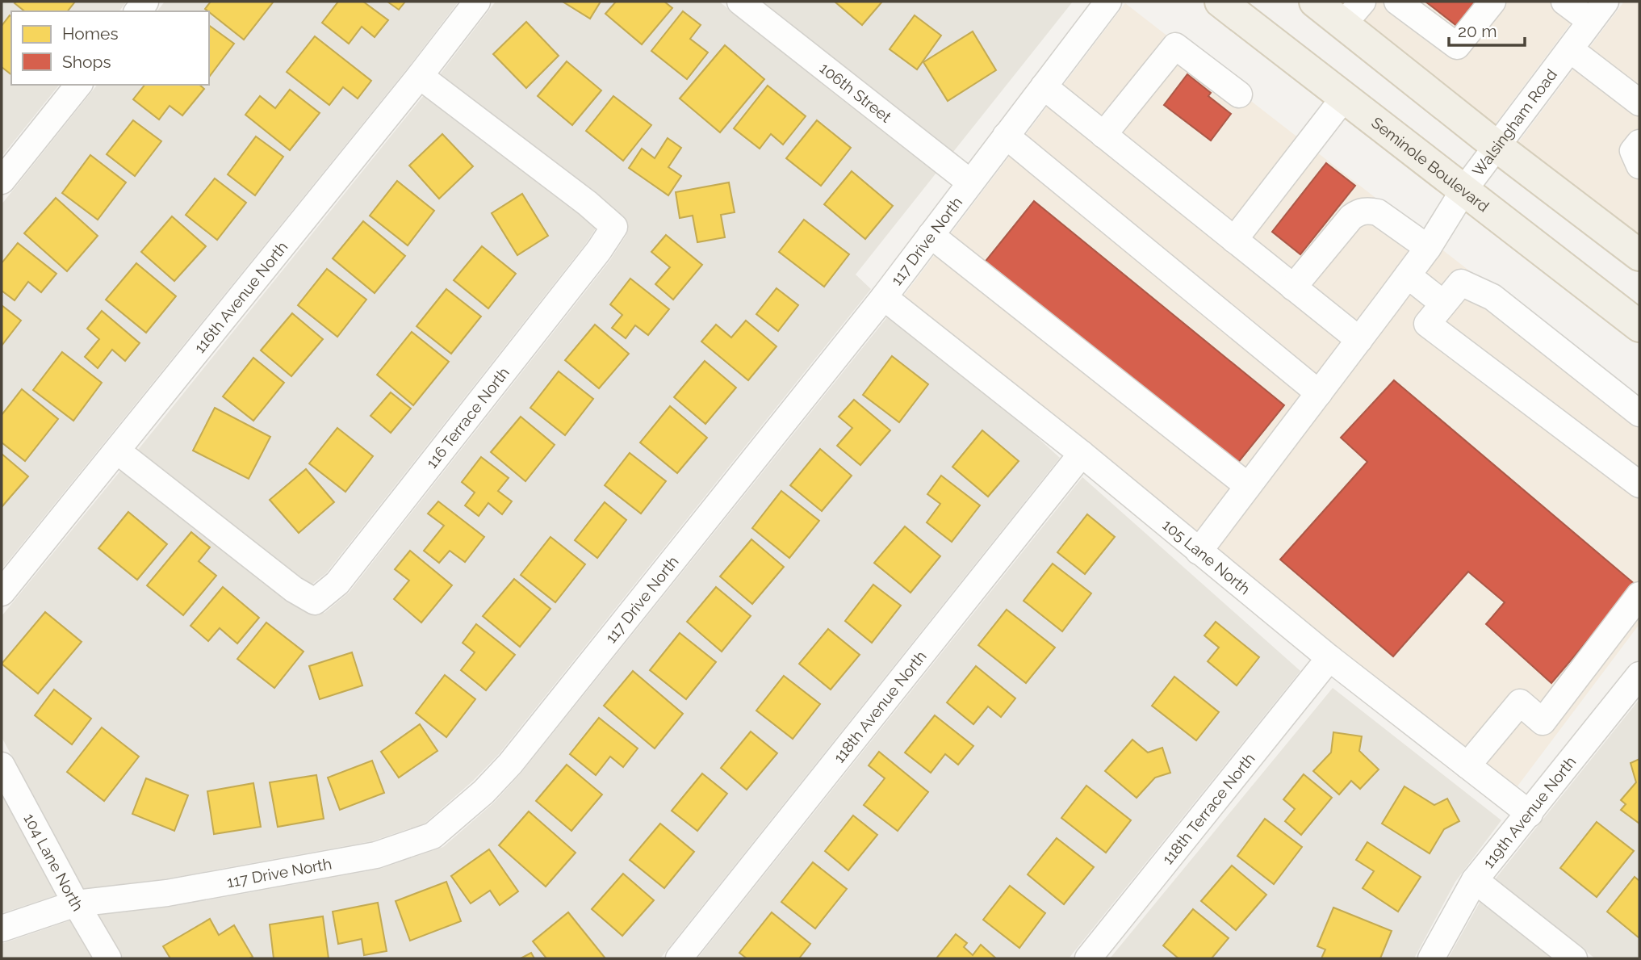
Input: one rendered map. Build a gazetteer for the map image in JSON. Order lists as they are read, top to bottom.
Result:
{
  "streets": {
    "main road": ["Seminole Boulevard"],
    "street": [
      "106th Street",
      "Walsingham Road",
      "117 Drive North",
      "116th Avenue North",
      "116 Terrace North",
      "105 Lane North",
      "118th Avenue North",
      "118th Terrace North",
      "119th Avenue North",
      "104 Lane North"
    ]
  },
  "crossings": [
    ["106th Street", "117 Drive North"],
    ["Walsingham Road", "Seminole Boulevard"],
    ["Walsingham Road", "105 Lane North"],
    ["117 Drive North", "105 Lane North"],
    ["117 Drive North", "104 Lane North"],
    ["116th Avenue North", "116 Terrace North"],
    ["105 Lane North", "118th Avenue North"],
    ["105 Lane North", "118th Terrace North"],
    ["105 Lane North", "119th Avenue North"]
  ],
  "legend": ["Homes", "Shops"],
  "scale_bar": "20 m"
}
